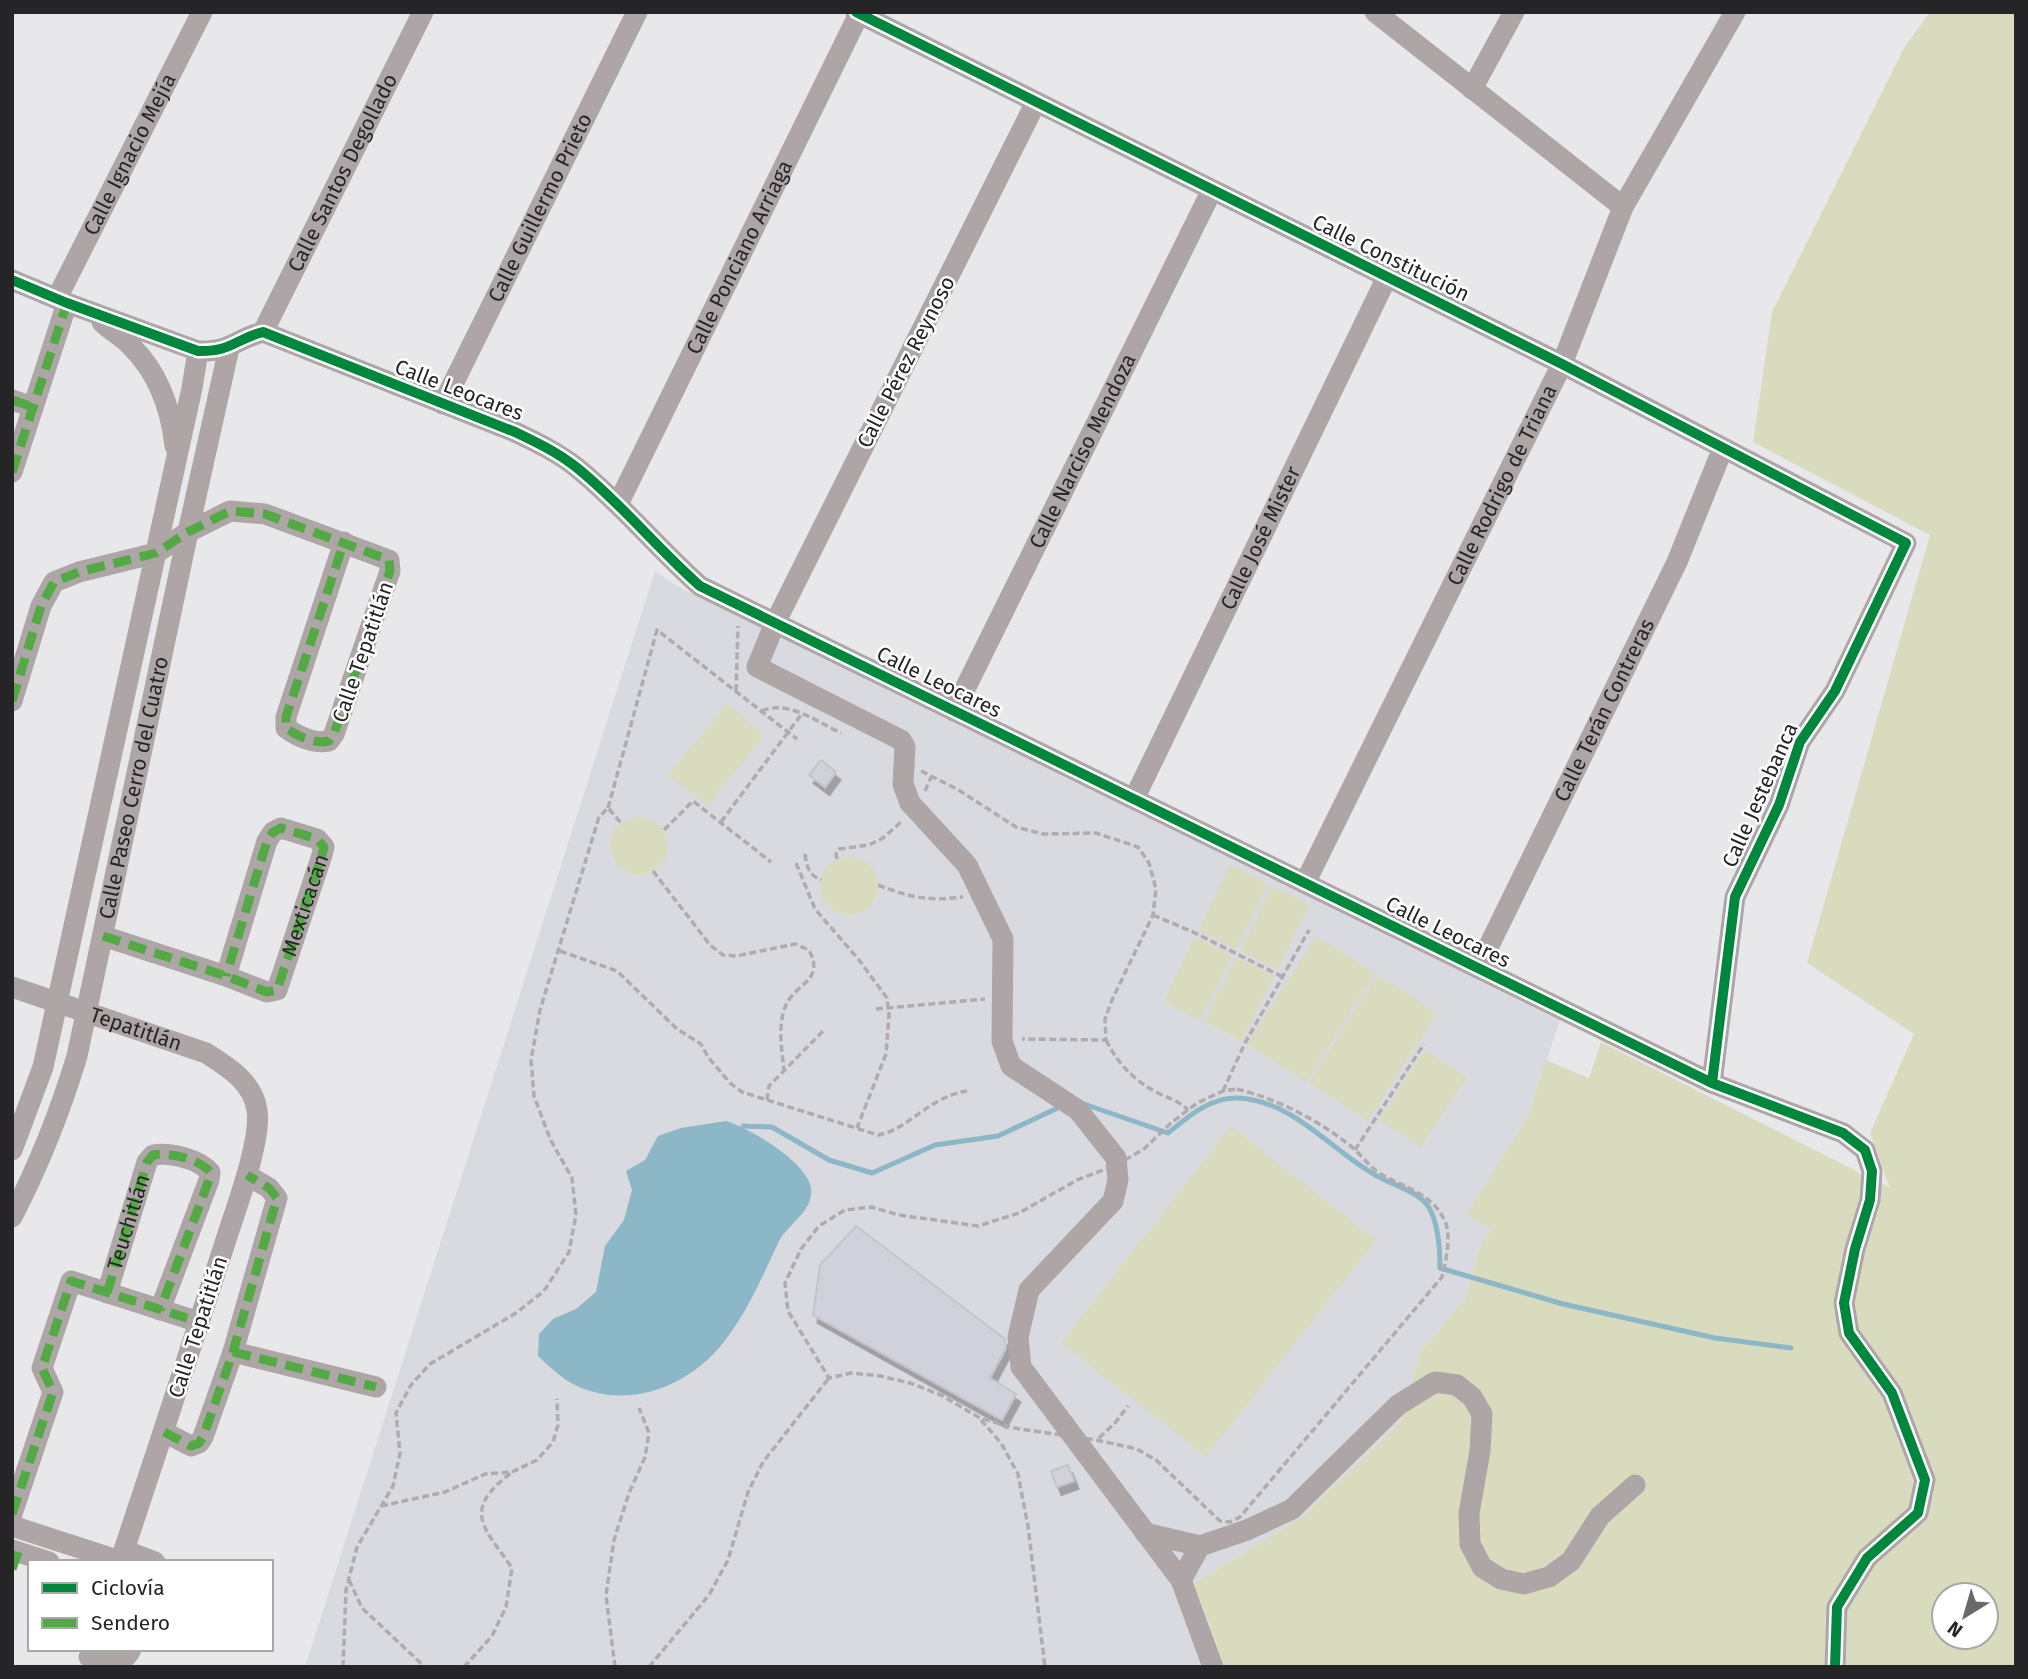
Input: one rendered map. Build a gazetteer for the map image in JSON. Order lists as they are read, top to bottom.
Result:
{
  "streets": {
    "street": [
      "Calle Ignacio Mejía",
      "Calle Santos Degollado",
      "Calle Guillermo Prieto",
      "Calle Ponciano Arriaga",
      "Calle Constitución",
      "Calle Pérez Reynoso",
      "Calle Leocares",
      "Calle Narciso Mendoza",
      "Calle Rodrigo de Triana",
      "Calle José Mister",
      "Calle Tepatitlán",
      "Calle Terán Contreras",
      "Calle Paseo Cerro del Cuatro",
      "Calle Jestebanca",
      "Mexticacán",
      "Tepatitlán",
      "Teuchitlán"
    ]
  },
  "crossings": [
    ["Calle Santos Degollado", "Calle Leocares"],
    ["Calle Guillermo Prieto", "Calle Leocares"],
    ["Calle Ponciano Arriaga", "Calle Constitución"],
    ["Calle Ponciano Arriaga", "Calle Leocares"],
    ["Calle Constitución", "Calle Pérez Reynoso"],
    ["Calle Constitución", "Calle Narciso Mendoza"],
    ["Calle Constitución", "Calle Rodrigo de Triana"],
    ["Calle Constitución", "Calle José Mister"],
    ["Calle Constitución", "Calle Terán Contreras"],
    ["Calle Constitución", "Calle Jestebanca"],
    ["Calle Pérez Reynoso", "Calle Leocares"],
    ["Calle Leocares", "Calle Narciso Mendoza"],
    ["Calle Leocares", "Calle Rodrigo de Triana"],
    ["Calle Leocares", "Calle José Mister"],
    ["Calle Leocares", "Calle Terán Contreras"],
    ["Calle Leocares", "Calle Jestebanca"],
    ["Calle Tepatitlán", "Tepatitlán"],
    ["Calle Tepatitlán", "Teuchitlán"],
    ["Calle Paseo Cerro del Cuatro", "Mexticacán"],
    ["Calle Paseo Cerro del Cuatro", "Tepatitlán"]
  ],
  "legend": ["Ciclovía", "Sendero"],
  "north": "bottom left"
}
